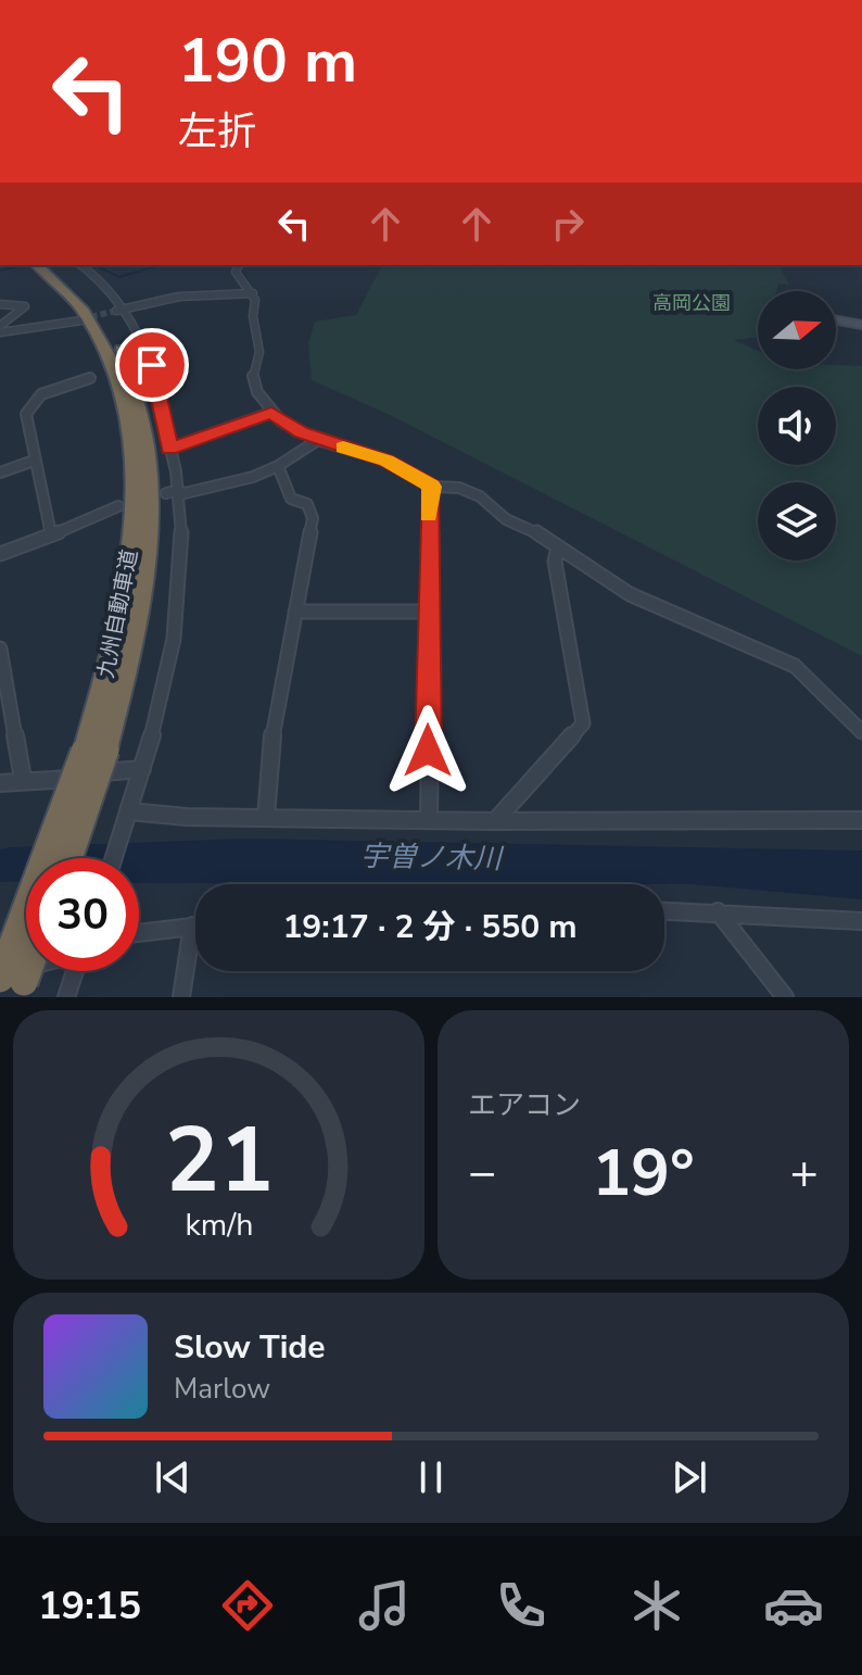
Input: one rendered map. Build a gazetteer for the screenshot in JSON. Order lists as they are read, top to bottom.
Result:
{
  "streets": {
    "highway": ["九州自動車道"]
  },
  "water": ["宇曽ノ木川"],
  "parks": ["高岡公園"],
  "north": "right",
  "page": {
    "turn": ["190 m", "左折"],
    "limit": "30",
    "trip": "19:17 · 2 分 · 550 m",
    "tile": "エアコン",
    "heat": ["−", "19°", "+"],
    "song": ["Slow Tide", "Marlow"],
    "tabs": "19:15",
    "gauge": ["21", "km/h"]
  }
}
